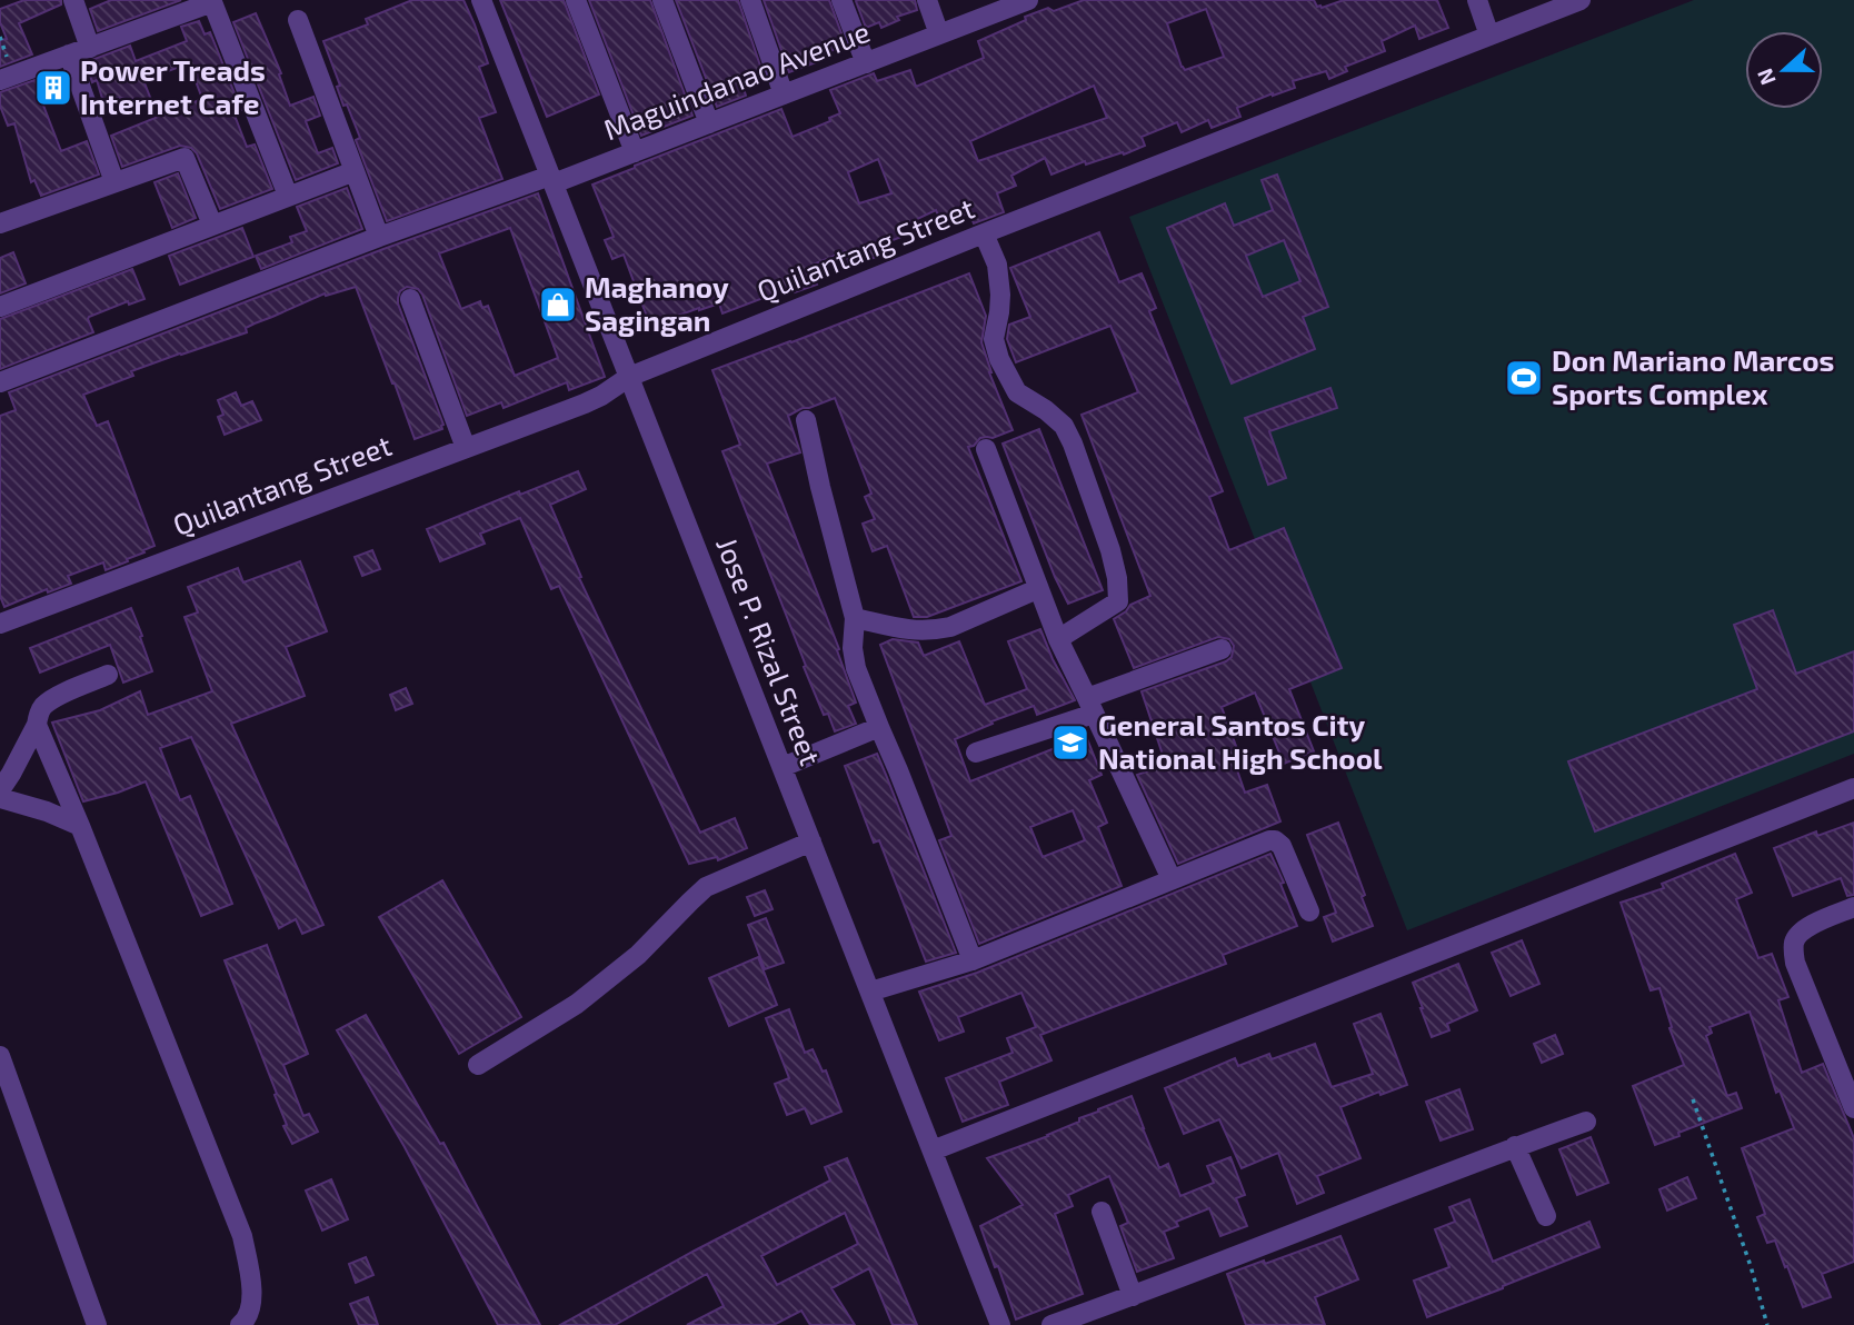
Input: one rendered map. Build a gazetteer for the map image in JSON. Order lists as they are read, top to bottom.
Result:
{
  "streets": {
    "street": ["Maguindanao Avenue", "Quilantang Street", "Jose P. Rizal Street"]
  },
  "crossings": [
    ["Maguindanao Avenue", "Jose P. Rizal Street"],
    ["Quilantang Street", "Jose P. Rizal Street"]
  ],
  "places": {
    "building": ["Power Treads Internet Cafe"],
    "shop": ["Maghanoy Sagingan"],
    "sports": ["Don Mariano Marcos Sports Complex"],
    "school or university": ["General Santos City National High School"]
  },
  "north": "left"
}
